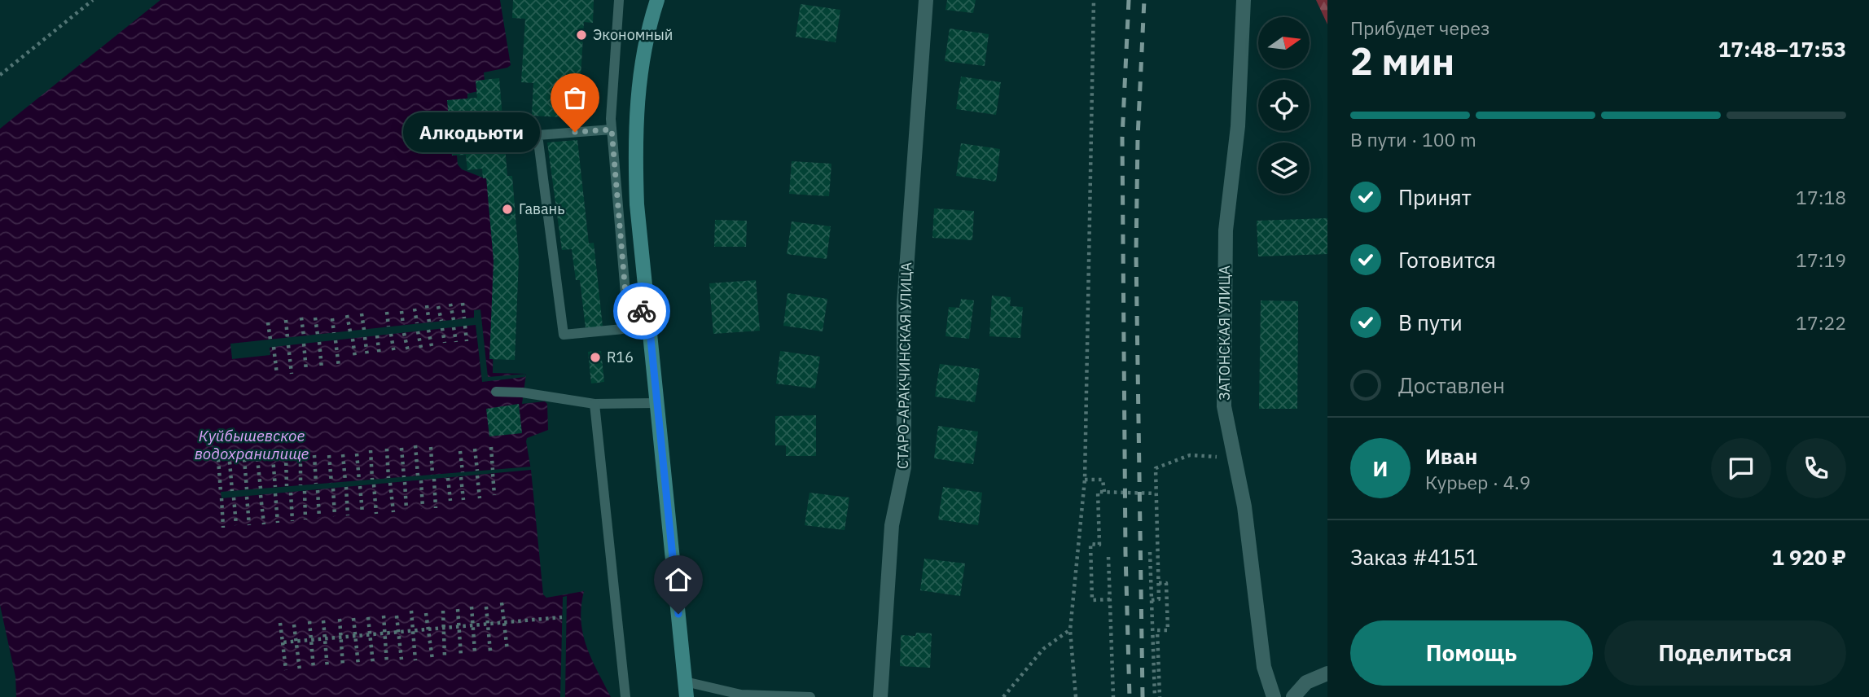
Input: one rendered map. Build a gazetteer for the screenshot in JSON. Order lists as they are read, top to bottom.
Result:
{
  "streets": {
    "street": ["ЗАТОНСКАЯ УЛИЦА", "СТАРО-АРАКЧИНСКАЯ УЛИЦА"]
  },
  "water": ["Куйбышевское водохранилище"],
  "places": [
    "Экономный",
    "Алкодьюти",
    "Гавань",
    "R16"
  ],
  "north": "right",
  "page": {
    "heading": ["2 мин", "Прибудет через", "17:48–17:53"],
    "panel": [
      "Иван",
      "Курьер · 4.9",
      "Заказ #4151",
      "1 920 ₽"
    ],
    "bar": "В пути · 100 m",
    "bubble": "Алкодьюти",
    "list": [
      ["Принят", "17:18"],
      ["Готовится", "17:19"],
      ["В пути", "17:22"],
      "Доставлен"
    ],
    "round": "И",
    "buttons": ["Помощь", "Поделиться"]
  }
}
